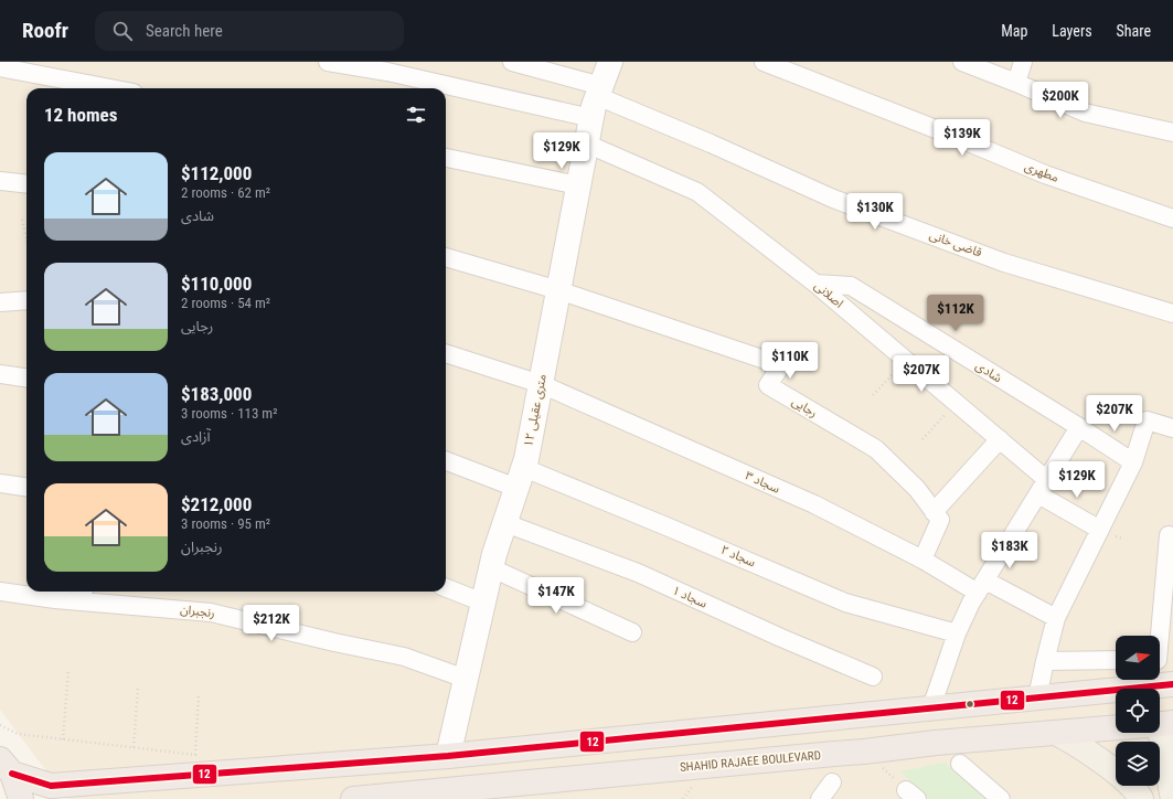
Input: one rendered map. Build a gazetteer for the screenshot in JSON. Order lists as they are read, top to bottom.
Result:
{
  "streets": {
    "highway": ["SHAHID RAJAEE BOULEVARD"],
    "street": [
      "مطهری",
      "قاضی خانی",
      "اصلانی",
      "شادی",
      "رجایی",
      "۱۲ متری عقیلی",
      "سجاد ۳",
      "سجاد ۲",
      "سجاد ۱",
      "رنجبران"
    ]
  },
  "crossings": [
    ["قاضی خانی", "۱۲ متری عقیلی"],
    ["اصلانی", "شادی"],
    ["اصلانی", "۱۲ متری عقیلی"],
    ["رجایی", "۱۲ متری عقیلی"],
    ["رجایی", "سجاد ۳"],
    ["۱۲ متری عقیلی", "سجاد ۳"],
    ["۱۲ متری عقیلی", "سجاد ۲"],
    ["۱۲ متری عقیلی", "سجاد ۱"],
    ["۱۲ متری عقیلی", "رنجبران"]
  ],
  "lines": ["transit line 12"],
  "north": "right",
  "page": {
    "header": "Roofr",
    "search": "Search here",
    "nav": ["Map", "Layers", "Share"],
    "price": [
      "$200K",
      "$139K",
      "$129K",
      "$130K",
      "$112K",
      "$110K",
      "$207K",
      "$207K",
      "$129K",
      "$183K",
      "$147K",
      "$212K"
    ],
    "heading": "12 homes",
    "list": [
      {
        "name": "$112,000",
        "note": "2 rooms · 62 m² · شادی"
      },
      {
        "name": "$110,000",
        "note": "2 rooms · 54 m² · رجایی"
      },
      {
        "name": "$183,000",
        "note": "3 rooms · 113 m² · آزادی"
      },
      {
        "name": "$212,000",
        "note": "3 rooms · 95 m² · رنجبران"
      }
    ]
  }
}
